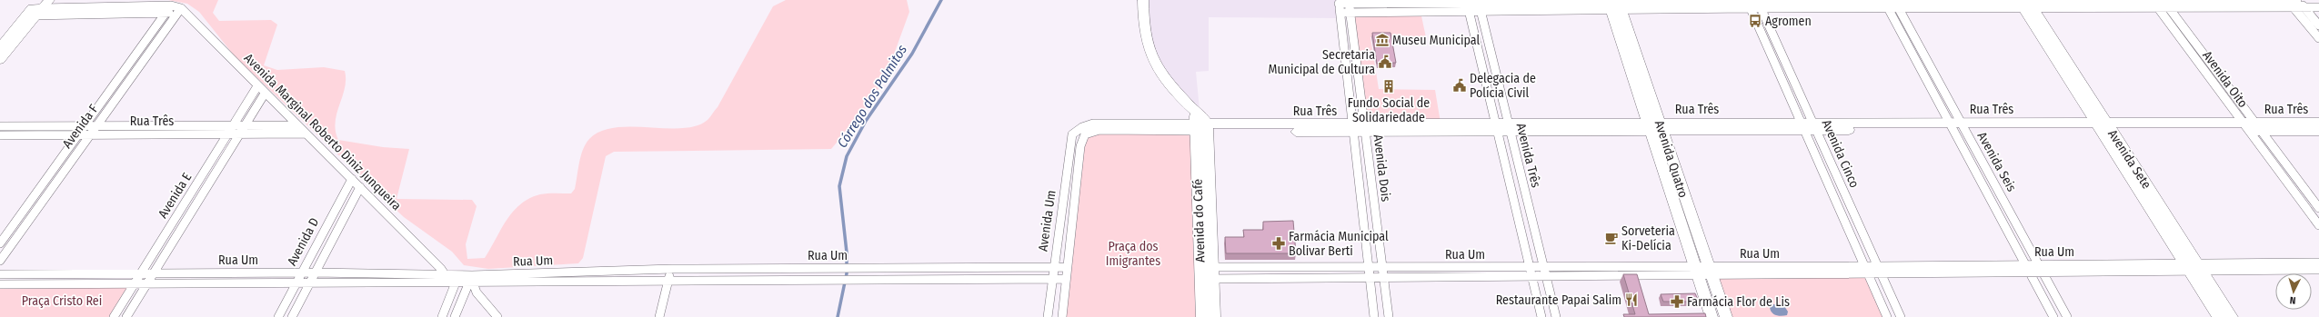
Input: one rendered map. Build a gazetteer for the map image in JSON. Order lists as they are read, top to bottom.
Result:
{
  "streets": {
    "main road": [
      "Rua Três",
      "Avenida Quatro",
      "Avenida Sete",
      "Avenida do Café"
    ],
    "street": [
      "Avenida Oito",
      "Avenida F",
      "Avenida Marginal Roberto Diniz Junqueira",
      "Avenida Cinco",
      "Avenida Três",
      "Avenida Seis",
      "Avenida Dois",
      "Avenida E",
      "Avenida Um",
      "Avenida D",
      "Rua Um"
    ]
  },
  "crossings": [
    ["Avenida Oito", "Rua Três"],
    ["Rua Três", "Avenida F"],
    ["Rua Três", "Avenida Marginal Roberto Diniz Junqueira"],
    ["Rua Três", "Avenida Cinco"],
    ["Rua Três", "Avenida Três"],
    ["Rua Três", "Avenida Quatro"],
    ["Rua Três", "Avenida Sete"],
    ["Rua Três", "Avenida Seis"],
    ["Rua Três", "Avenida Dois"],
    ["Rua Três", "Avenida E"],
    ["Rua Três", "Avenida Um"],
    ["Rua Três", "Avenida do Café"],
    ["Avenida F", "Avenida Marginal Roberto Diniz Junqueira"],
    ["Avenida Marginal Roberto Diniz Junqueira", "Avenida E"],
    ["Avenida Marginal Roberto Diniz Junqueira", "Avenida D"],
    ["Avenida Marginal Roberto Diniz Junqueira", "Rua Um"],
    ["Avenida Cinco", "Rua Um"],
    ["Avenida Três", "Rua Um"],
    ["Avenida Quatro", "Rua Um"],
    ["Avenida Sete", "Rua Um"],
    ["Avenida Seis", "Rua Um"],
    ["Avenida Dois", "Rua Um"],
    ["Avenida E", "Rua Um"],
    ["Avenida Um", "Rua Um"],
    ["Avenida do Café", "Rua Um"],
    ["Avenida D", "Rua Um"]
  ],
  "water": ["Córrego dos Palmitos"],
  "parks": ["Praça dos Imigrantes", "Praça Cristo Rei"],
  "places": {
    "bus stop": ["Agromen"],
    "museum": ["Museu Municipal"],
    "public building": ["Secretaria Municipal de Cultura", "Delegacia de Polícia Civil"],
    "building": ["Fundo Social de Solidariedade"],
    "cafe": ["Sorveteria Ki-Delícia"],
    "pharmacy": ["Farmácia Municipal Bolivar Berti", "Farmácia Flor de Lis"],
    "restaurant": ["Restaurante Papai Salim"]
  },
  "north": "bottom"
}
